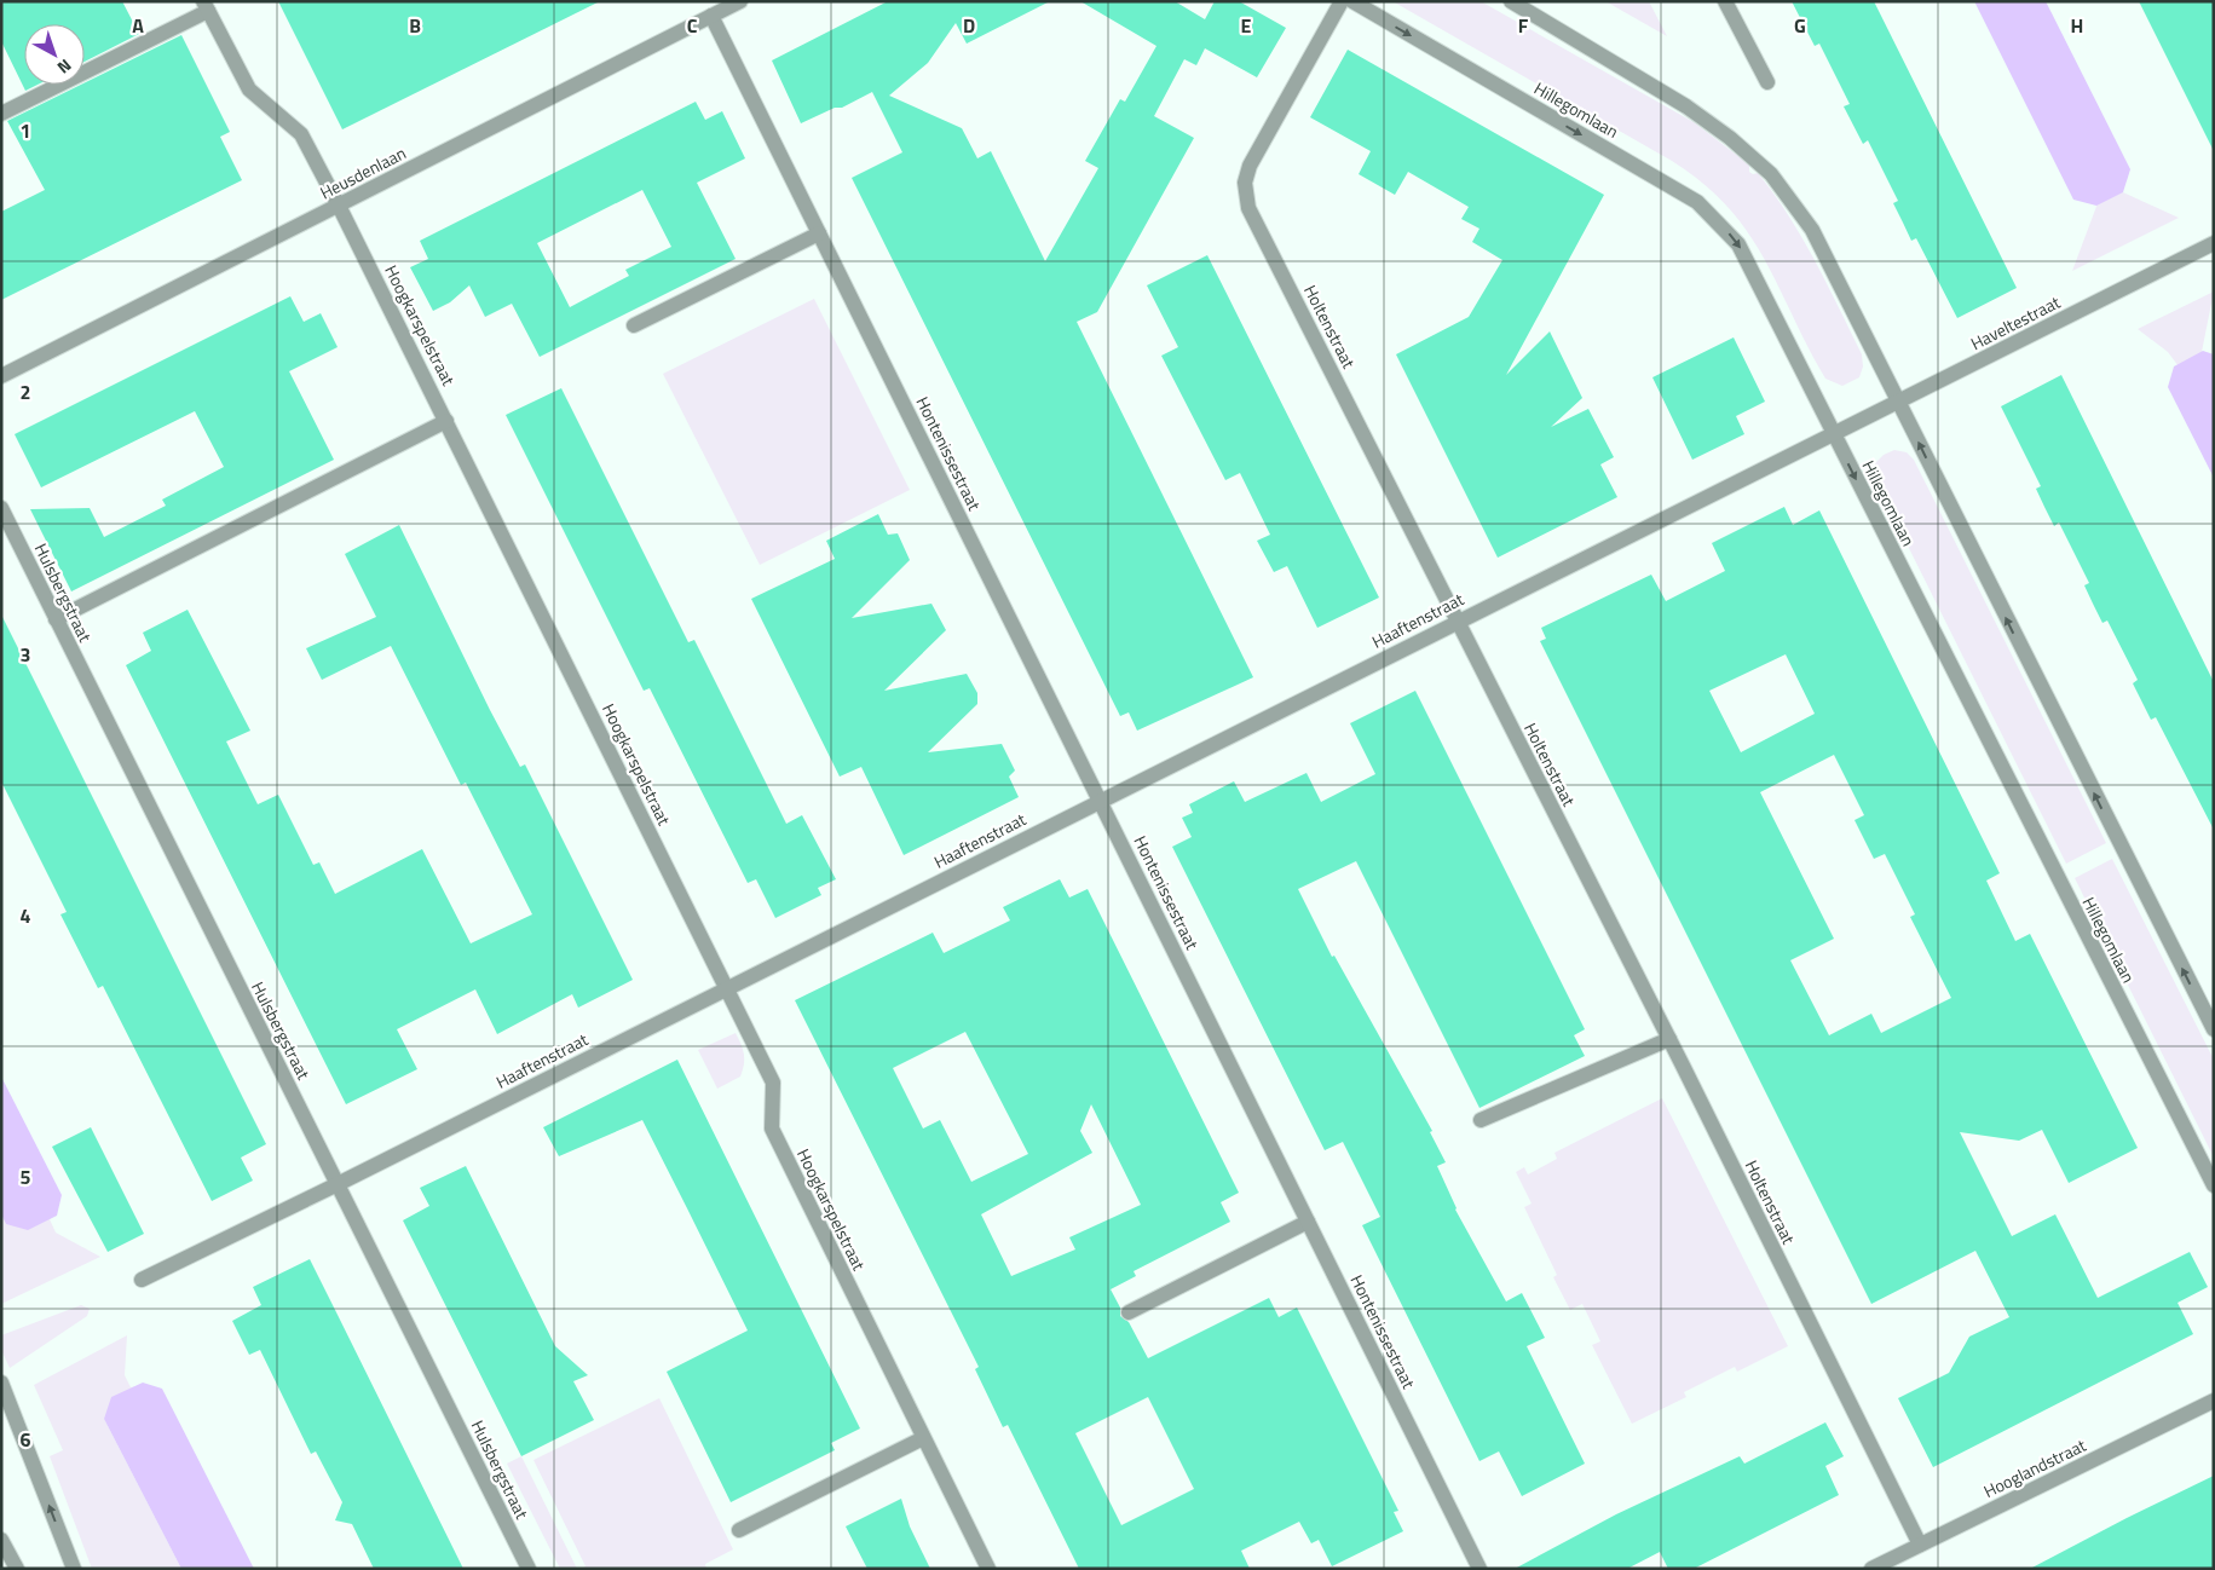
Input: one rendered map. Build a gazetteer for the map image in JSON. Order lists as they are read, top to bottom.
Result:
{
  "streets": {
    "street": [
      "Hillegomlaan",
      "Heusdenlaan",
      "Haveltestraat",
      "Hoogkarspelstraat",
      "Holtenstraat",
      "Hontenissestraat",
      "Hulsbergstraat",
      "Haaftenstraat",
      "Hooglandstraat"
    ]
  },
  "crossings": [
    ["Hillegomlaan", "Haveltestraat"],
    ["Hillegomlaan", "Haaftenstraat"],
    ["Heusdenlaan", "Hoogkarspelstraat"],
    ["Heusdenlaan", "Hontenissestraat"],
    ["Haveltestraat", "Haaftenstraat"],
    ["Hoogkarspelstraat", "Haaftenstraat"],
    ["Holtenstraat", "Haaftenstraat"],
    ["Holtenstraat", "Hooglandstraat"],
    ["Hontenissestraat", "Haaftenstraat"],
    ["Hulsbergstraat", "Haaftenstraat"]
  ],
  "north": "bottom right",
  "grid": {
    "columns": [
      "A",
      "B",
      "C",
      "D",
      "E",
      "F",
      "G",
      "H"
    ],
    "rows": [
      "1",
      "2",
      "3",
      "4",
      "5",
      "6"
    ]
  }
}
